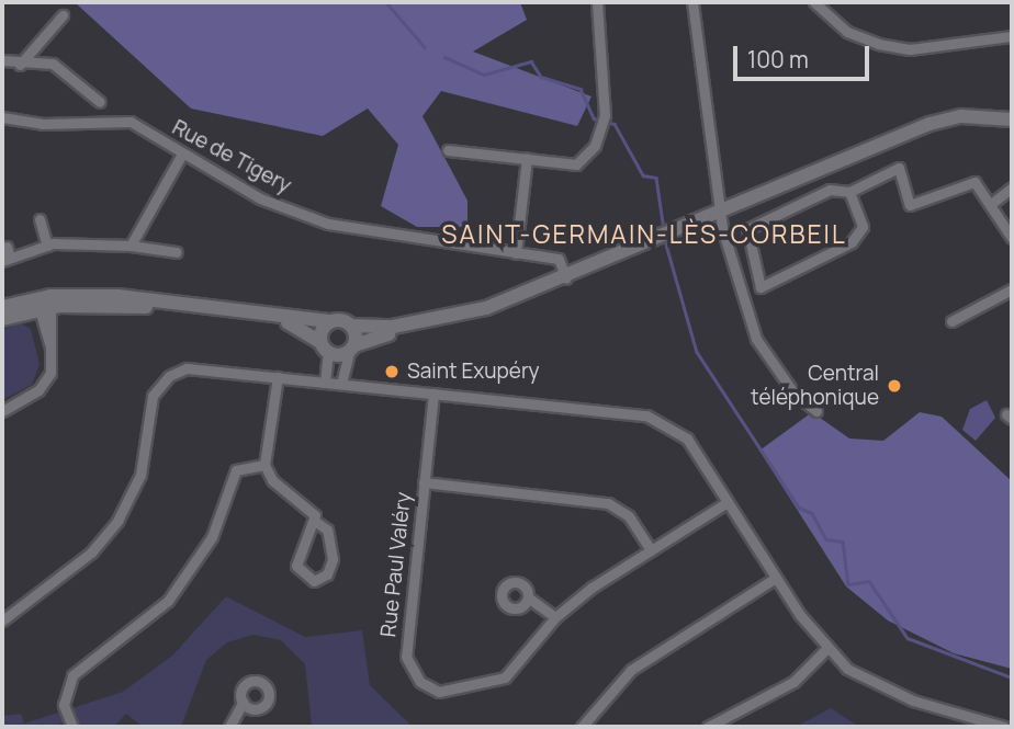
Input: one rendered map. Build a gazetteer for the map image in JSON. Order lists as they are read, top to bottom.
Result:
{
  "streets": {
    "street": ["Rue de Tigery", "Rue Paul Valéry"]
  },
  "districts": ["SAINT-GERMAIN-LÈS-CORBEIL"],
  "places": ["Saint Exupéry", "Central téléphonique"],
  "scale_bar": "100 m"
}
